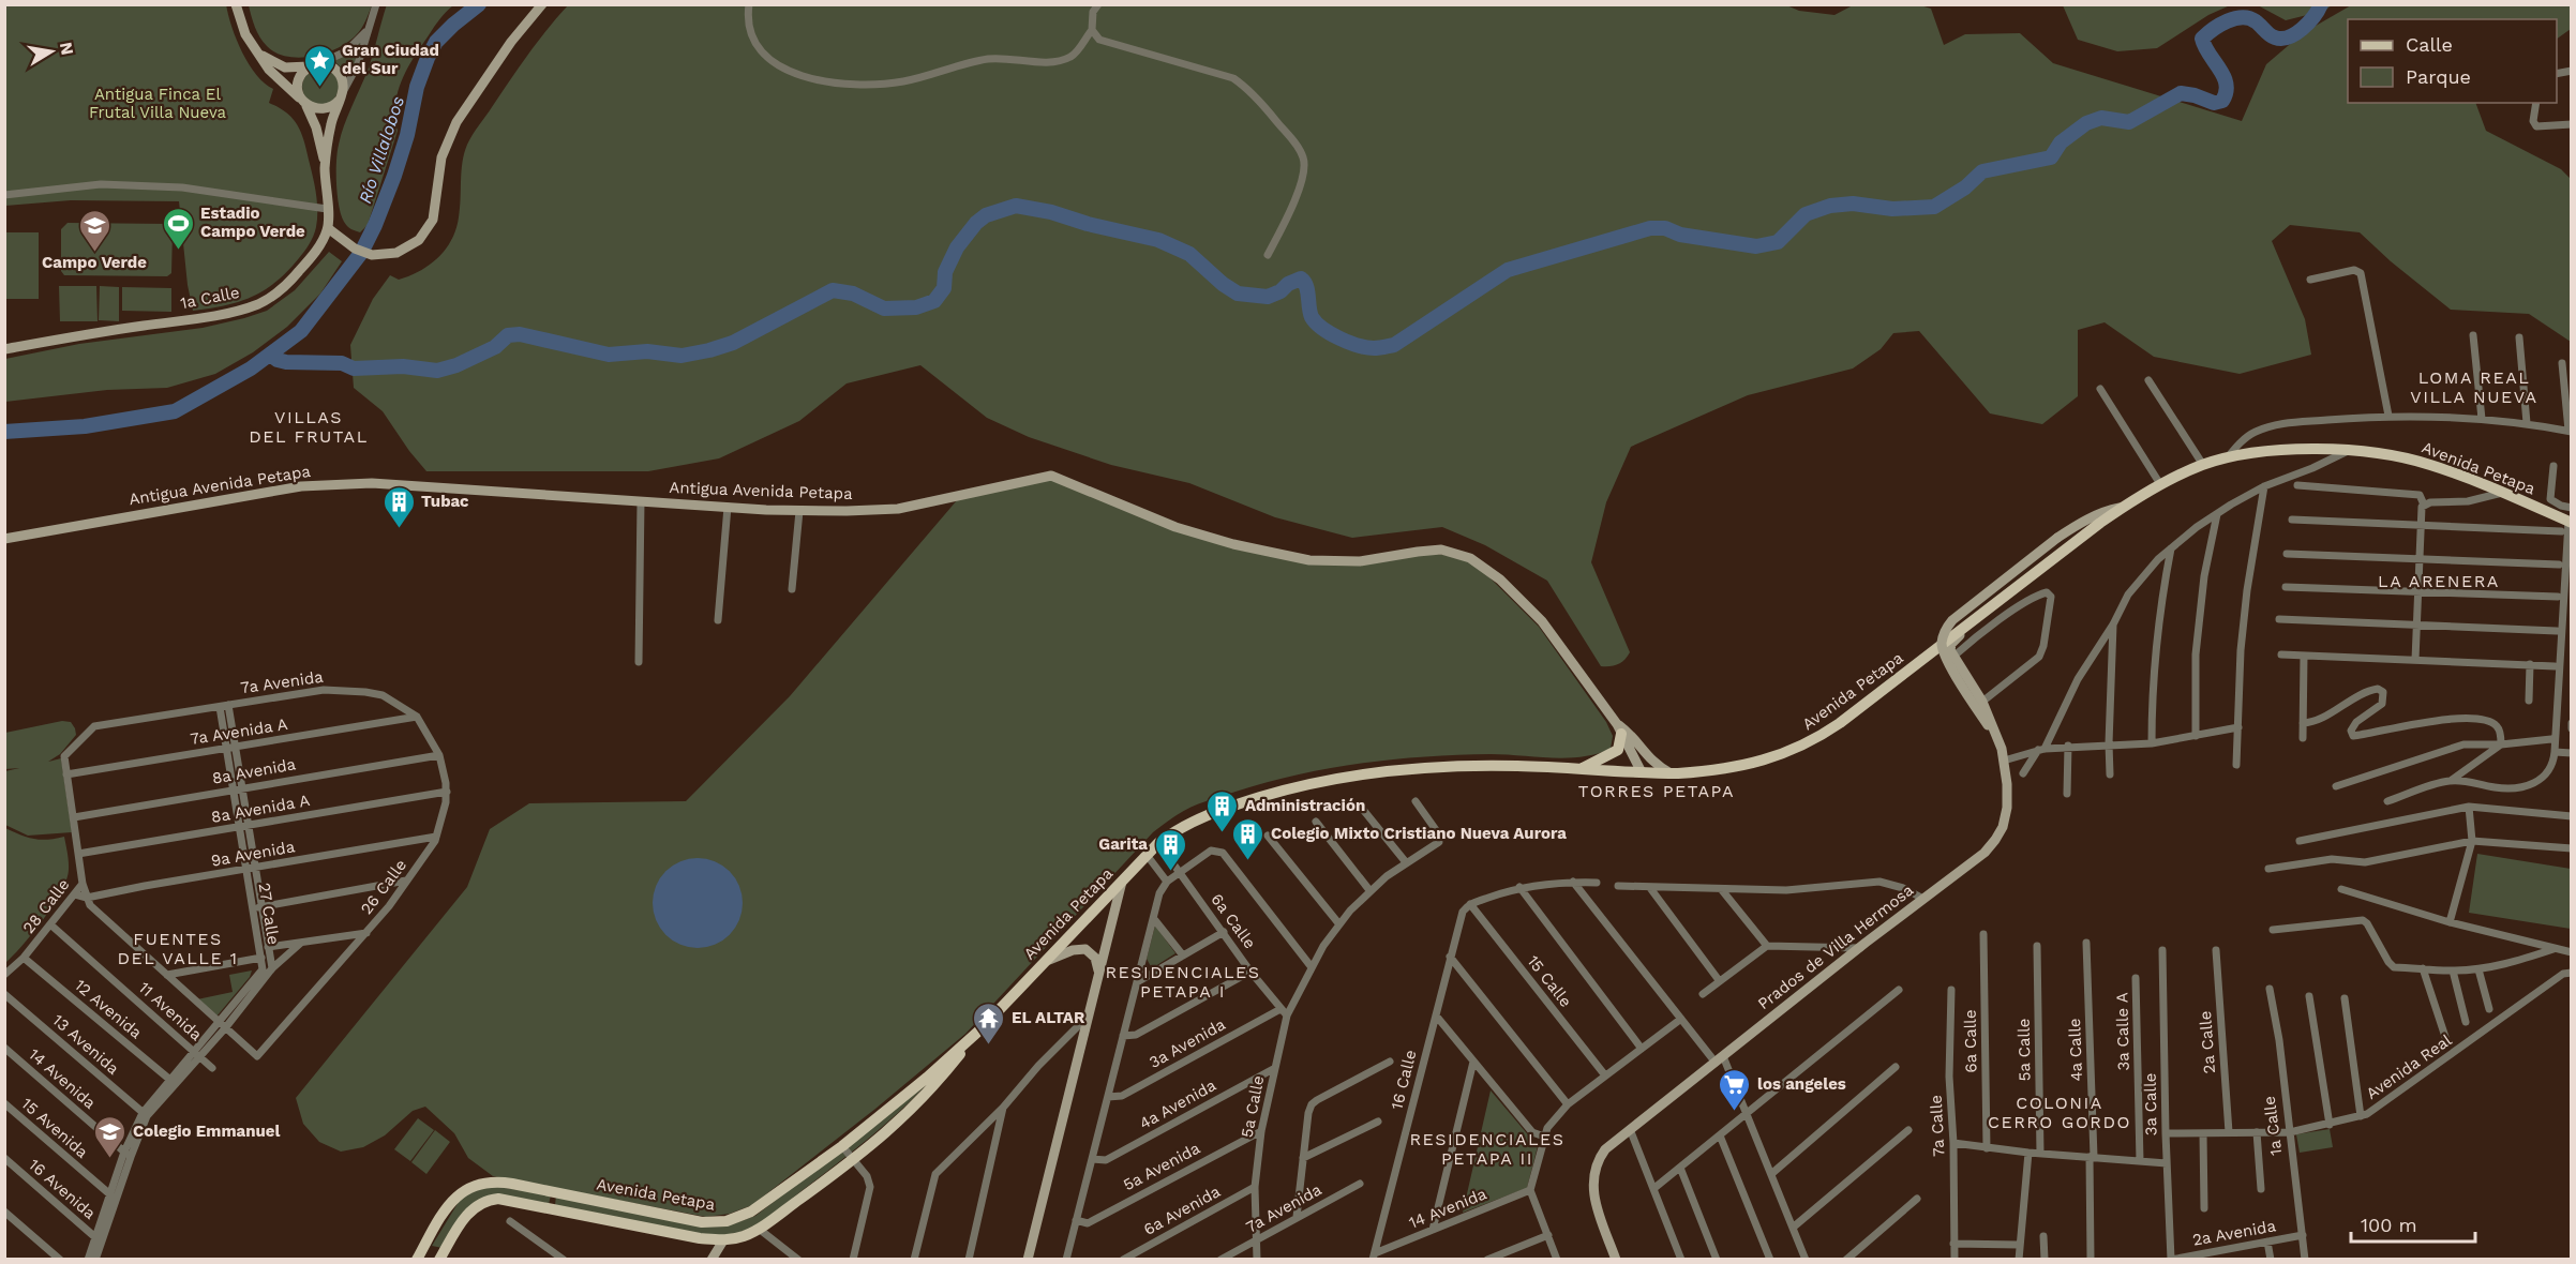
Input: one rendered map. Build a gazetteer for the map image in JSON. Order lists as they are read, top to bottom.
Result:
{
  "streets": {
    "main road": [
      "1a Calle",
      "Avenida Petapa",
      "Antigua Avenida Petapa",
      "Prados de Villa Hermosa"
    ],
    "street": [
      "7a Avenida",
      "7a Avenida A",
      "8a Avenida",
      "8a Avenida A",
      "9a Avenida",
      "26 Calle",
      "28 Calle",
      "27 Calle",
      "6a Calle",
      "15 Calle",
      "12 Avenida",
      "11 Avenida",
      "3a Calle A",
      "2a Calle",
      "3a Avenida",
      "13 Avenida",
      "5a Calle",
      "4a Calle",
      "Avenida Real",
      "14 Avenida",
      "16 Calle",
      "4a Avenida",
      "3a Calle",
      "7a Calle",
      "15 Avenida",
      "5a Avenida",
      "16 Avenida",
      "6a Avenida",
      "2a Avenida"
    ]
  },
  "crossings": [
    ["1a Calle", "Avenida Real"],
    ["1a Calle", "2a Avenida"],
    ["Avenida Petapa", "Antigua Avenida Petapa"],
    ["Avenida Petapa", "6a Calle"],
    ["7a Avenida", "7a Avenida A"],
    ["7a Avenida", "26 Calle"],
    ["7a Avenida", "27 Calle"],
    ["7a Avenida", "5a Calle"],
    ["7a Avenida A", "26 Calle"],
    ["7a Avenida A", "27 Calle"],
    ["8a Avenida", "26 Calle"],
    ["8a Avenida", "27 Calle"],
    ["8a Avenida A", "26 Calle"],
    ["8a Avenida A", "27 Calle"],
    ["9a Avenida", "26 Calle"],
    ["9a Avenida", "28 Calle"],
    ["9a Avenida", "27 Calle"],
    ["26 Calle", "27 Calle"],
    ["28 Calle", "12 Avenida"],
    ["28 Calle", "11 Avenida"],
    ["6a Calle", "3a Avenida"],
    ["6a Calle", "5a Calle"],
    ["15 Calle", "16 Calle"],
    ["2a Calle", "Avenida Real"],
    ["5a Calle", "4a Avenida"],
    ["5a Calle", "5a Avenida"],
    ["5a Calle", "6a Avenida"],
    ["Avenida Real", "3a Calle"],
    ["14 Avenida", "16 Calle"],
    ["3a Calle", "2a Avenida"]
  ],
  "districts": [
    "LOMA REAL VILLA NUEVA",
    "VILLAS DEL FRUTAL",
    "LA ARENERA",
    "TORRES PETAPA",
    "FUENTES DEL VALLE 1",
    "RESIDENCIALES PETAPA I",
    "COLONIA CERRO GORDO",
    "RESIDENCIALES PETAPA II"
  ],
  "water": ["Río Villalobos"],
  "parks": ["Antigua Finca El Frutal Villa Nueva"],
  "places": {
    "place": ["Gran Ciudad del Sur"],
    "sports": ["Estadio Campo Verde"],
    "school or university": ["Campo Verde", "Colegio Emmanuel"],
    "building": [
      "Tubac",
      "Administración",
      "Colegio Mixto Cristiano Nueva Aurora",
      "Garita"
    ],
    "temple": ["EL ALTAR"],
    "supermarket": ["los angeles"]
  },
  "legend": ["Calle", "Parque"],
  "scale_bar": "100 m",
  "north": "right"
}
